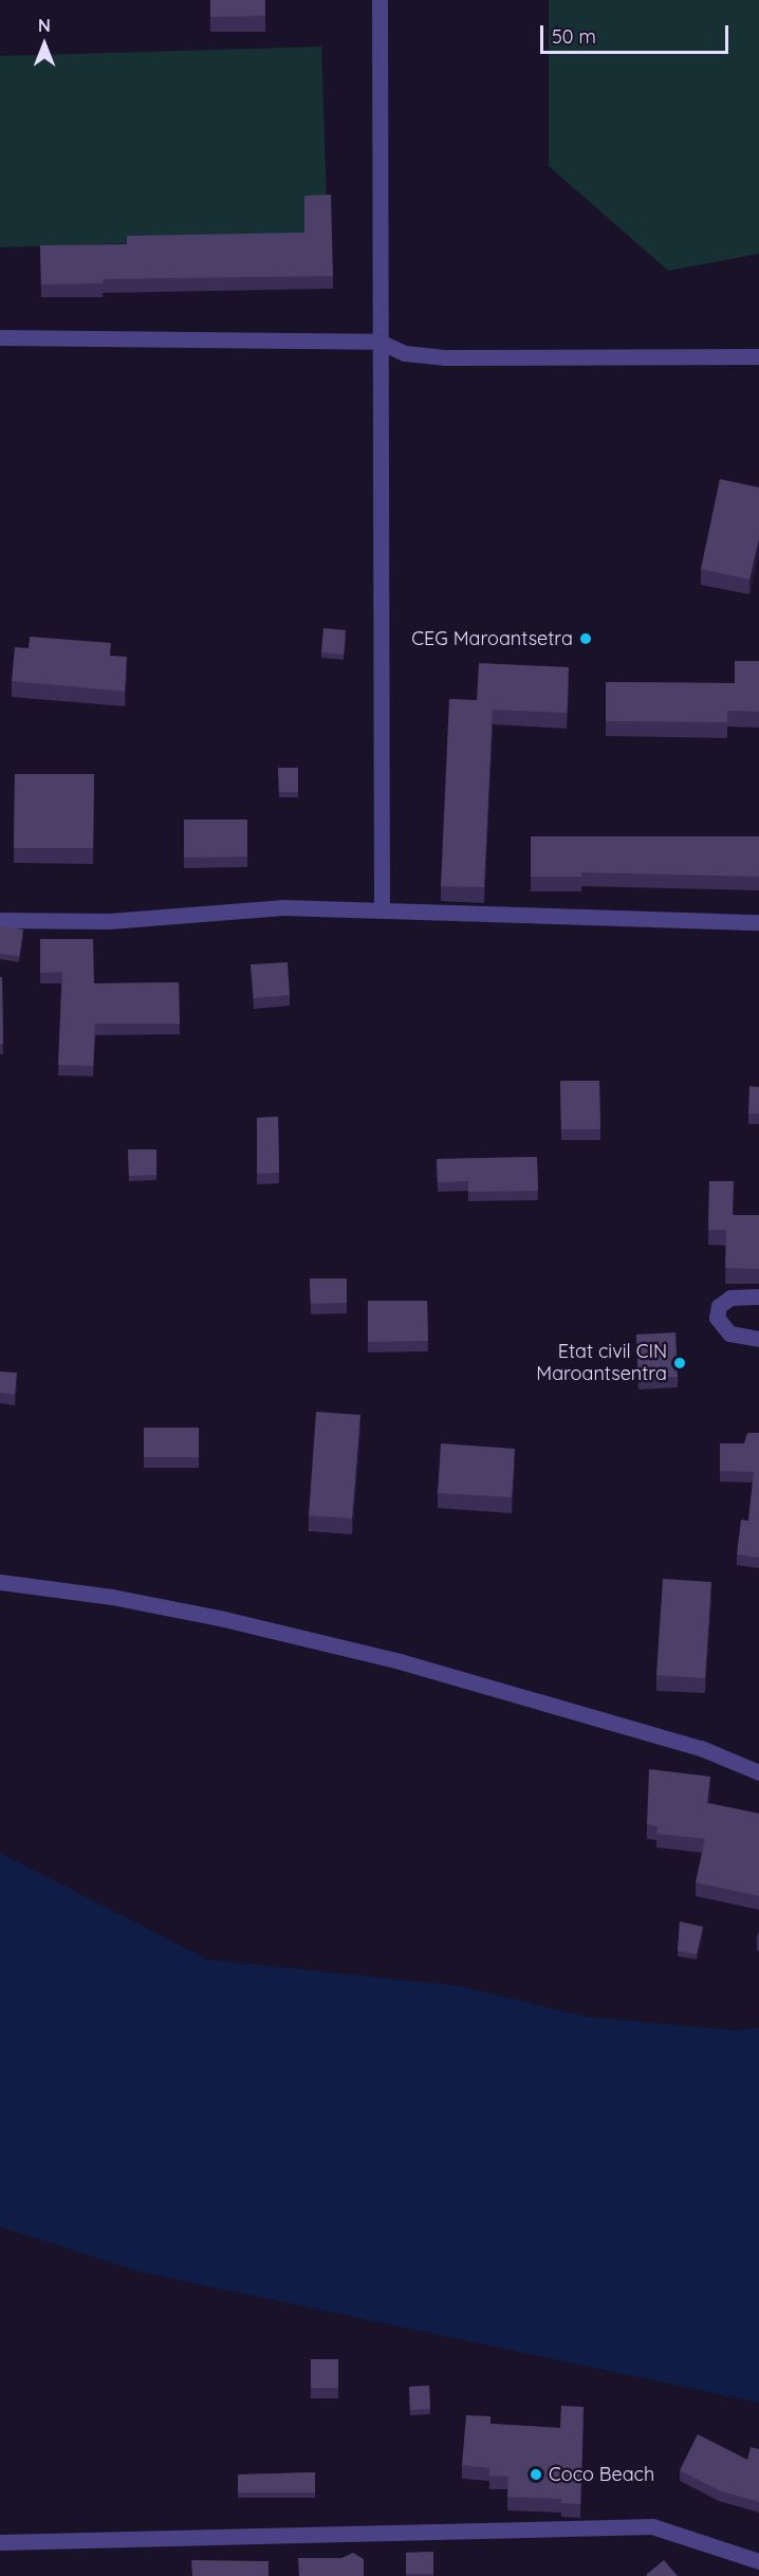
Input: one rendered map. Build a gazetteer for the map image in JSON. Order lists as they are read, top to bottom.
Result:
{
  "places": ["CEG Maroantsetra", "Etat civil CIN Maroantsentra", "Coco Beach"],
  "scale_bar": "50 m",
  "north": "top"
}
